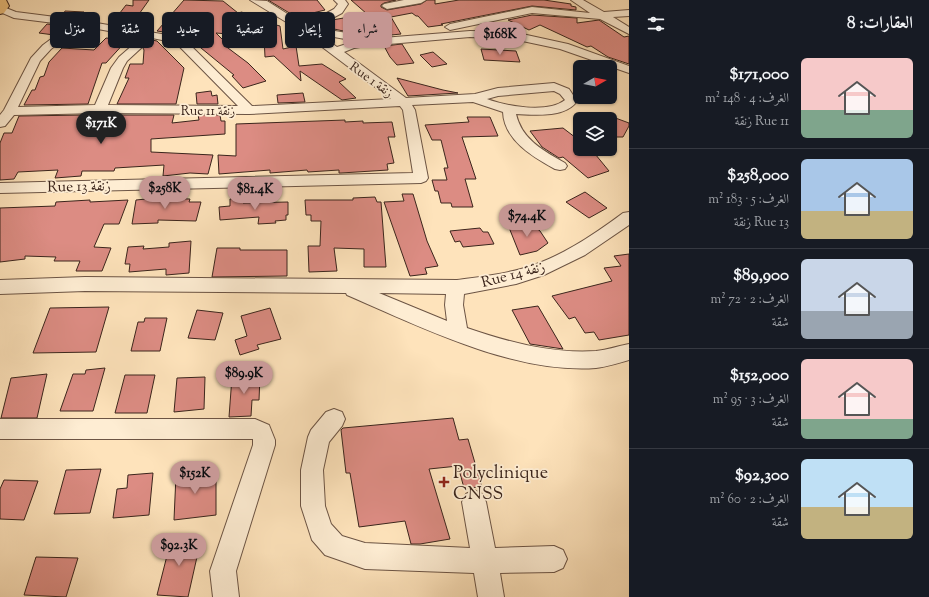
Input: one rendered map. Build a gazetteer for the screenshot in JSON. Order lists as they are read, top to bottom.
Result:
{
  "streets": {
    "street": [
      "Rue 1 زنقة",
      "Rue 11 زنقة",
      "Rue 13 زنقة",
      "Rue 14 زنقة"
    ]
  },
  "crossings": [
    ["Rue 1 زنقة", "Rue 11 زنقة"],
    ["Rue 1 زنقة", "Rue 13 زنقة"]
  ],
  "places": {
    "health": ["Polyclinique CNSS"]
  },
  "north": "right",
  "page": {
    "heading": "العقارات: 8",
    "chip": [
      "شراء",
      "إيجار",
      "تصفية",
      "جديد",
      "شقة",
      "منزل"
    ],
    "price": [
      "$168K",
      "$171K",
      "$258K",
      "$81.4K",
      "$74.4K",
      "$89.9K",
      "$152K",
      "$92.3K"
    ],
    "list": [
      {
        "name": "$171,000",
        "note": "الغرف: 4 · 148 m² · Rue 11 زنقة"
      },
      {
        "name": "$258,000",
        "note": "الغرف: 5 · 183 m² · Rue 13 زنقة"
      },
      {
        "name": "$89,900",
        "note": "الغرف: 2 · 72 m² · شقة"
      },
      {
        "name": "$152,000",
        "note": "الغرف: 3 · 95 m² · شقة"
      },
      {
        "name": "$92,300",
        "note": "الغرف: 2 · 60 m² · شقة"
      }
    ]
  }
}
